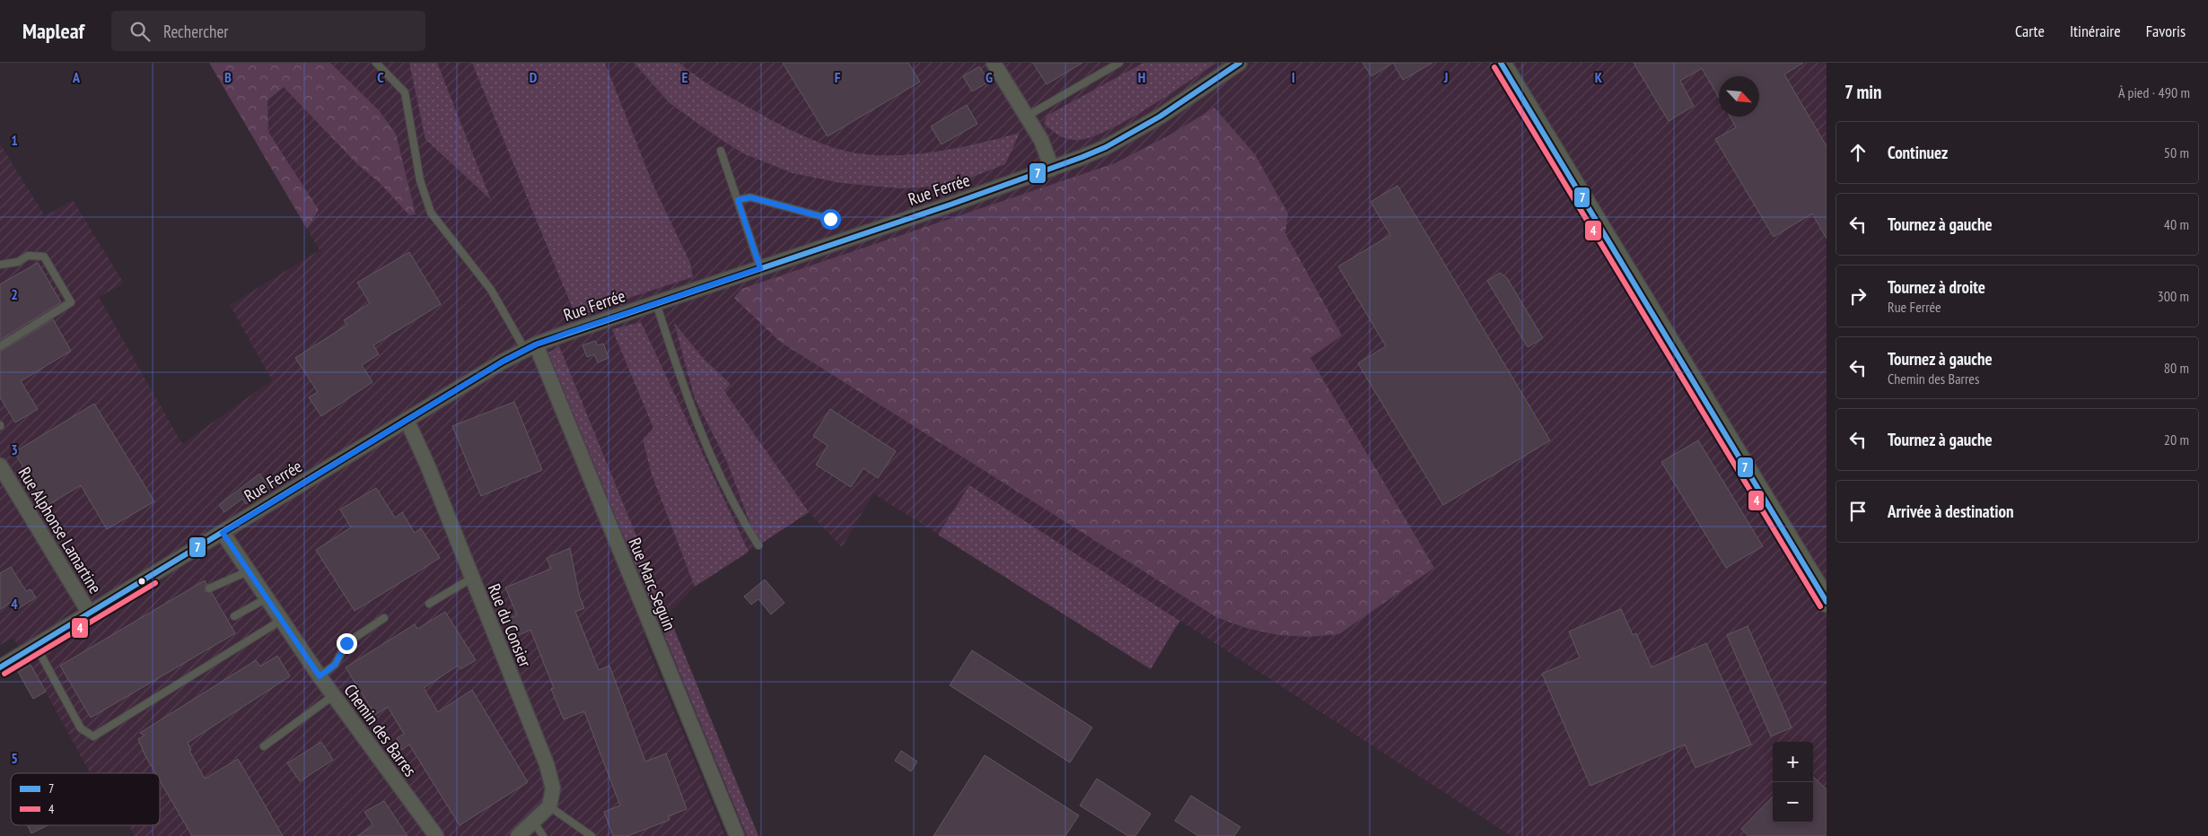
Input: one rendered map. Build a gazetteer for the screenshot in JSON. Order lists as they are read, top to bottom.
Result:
{
  "streets": {
    "street": [
      "Rue Ferrée",
      "Rue Alphonse Lamartine",
      "Rue Marc Seguin",
      "Rue du Consier",
      "Chemin des Barres"
    ]
  },
  "crossings": [
    ["Rue Ferrée", "Rue Alphonse Lamartine"],
    ["Rue Ferrée", "Rue Marc Seguin"],
    ["Rue Ferrée", "Rue du Consier"],
    ["Rue Ferrée", "Chemin des Barres"]
  ],
  "lines": ["transit line 7", "transit line 4"],
  "legend": ["7", "4"],
  "north": "bottom right",
  "page": {
    "header": "Mapleaf",
    "search": "Rechercher",
    "nav": ["Carte", "Itinéraire", "Favoris"],
    "heading": ["7 min", "À pied · 490 m"],
    "list": [
      ["Continuez", "50 m"],
      ["Tournez à gauche", "40 m"],
      ["Tournez à droite", "Rue Ferrée", "300 m"],
      ["Tournez à gauche", "Chemin des Barres", "80 m"],
      ["Tournez à gauche", "20 m"],
      "Arrivée à destination"
    ],
    "map_buttons": ["+", "−"]
  },
  "grid": {
    "columns": [
      "A",
      "B",
      "C",
      "D",
      "E",
      "F",
      "G",
      "H",
      "I",
      "J",
      "K"
    ],
    "rows": [
      "1",
      "2",
      "3",
      "4",
      "5"
    ]
  }
}
